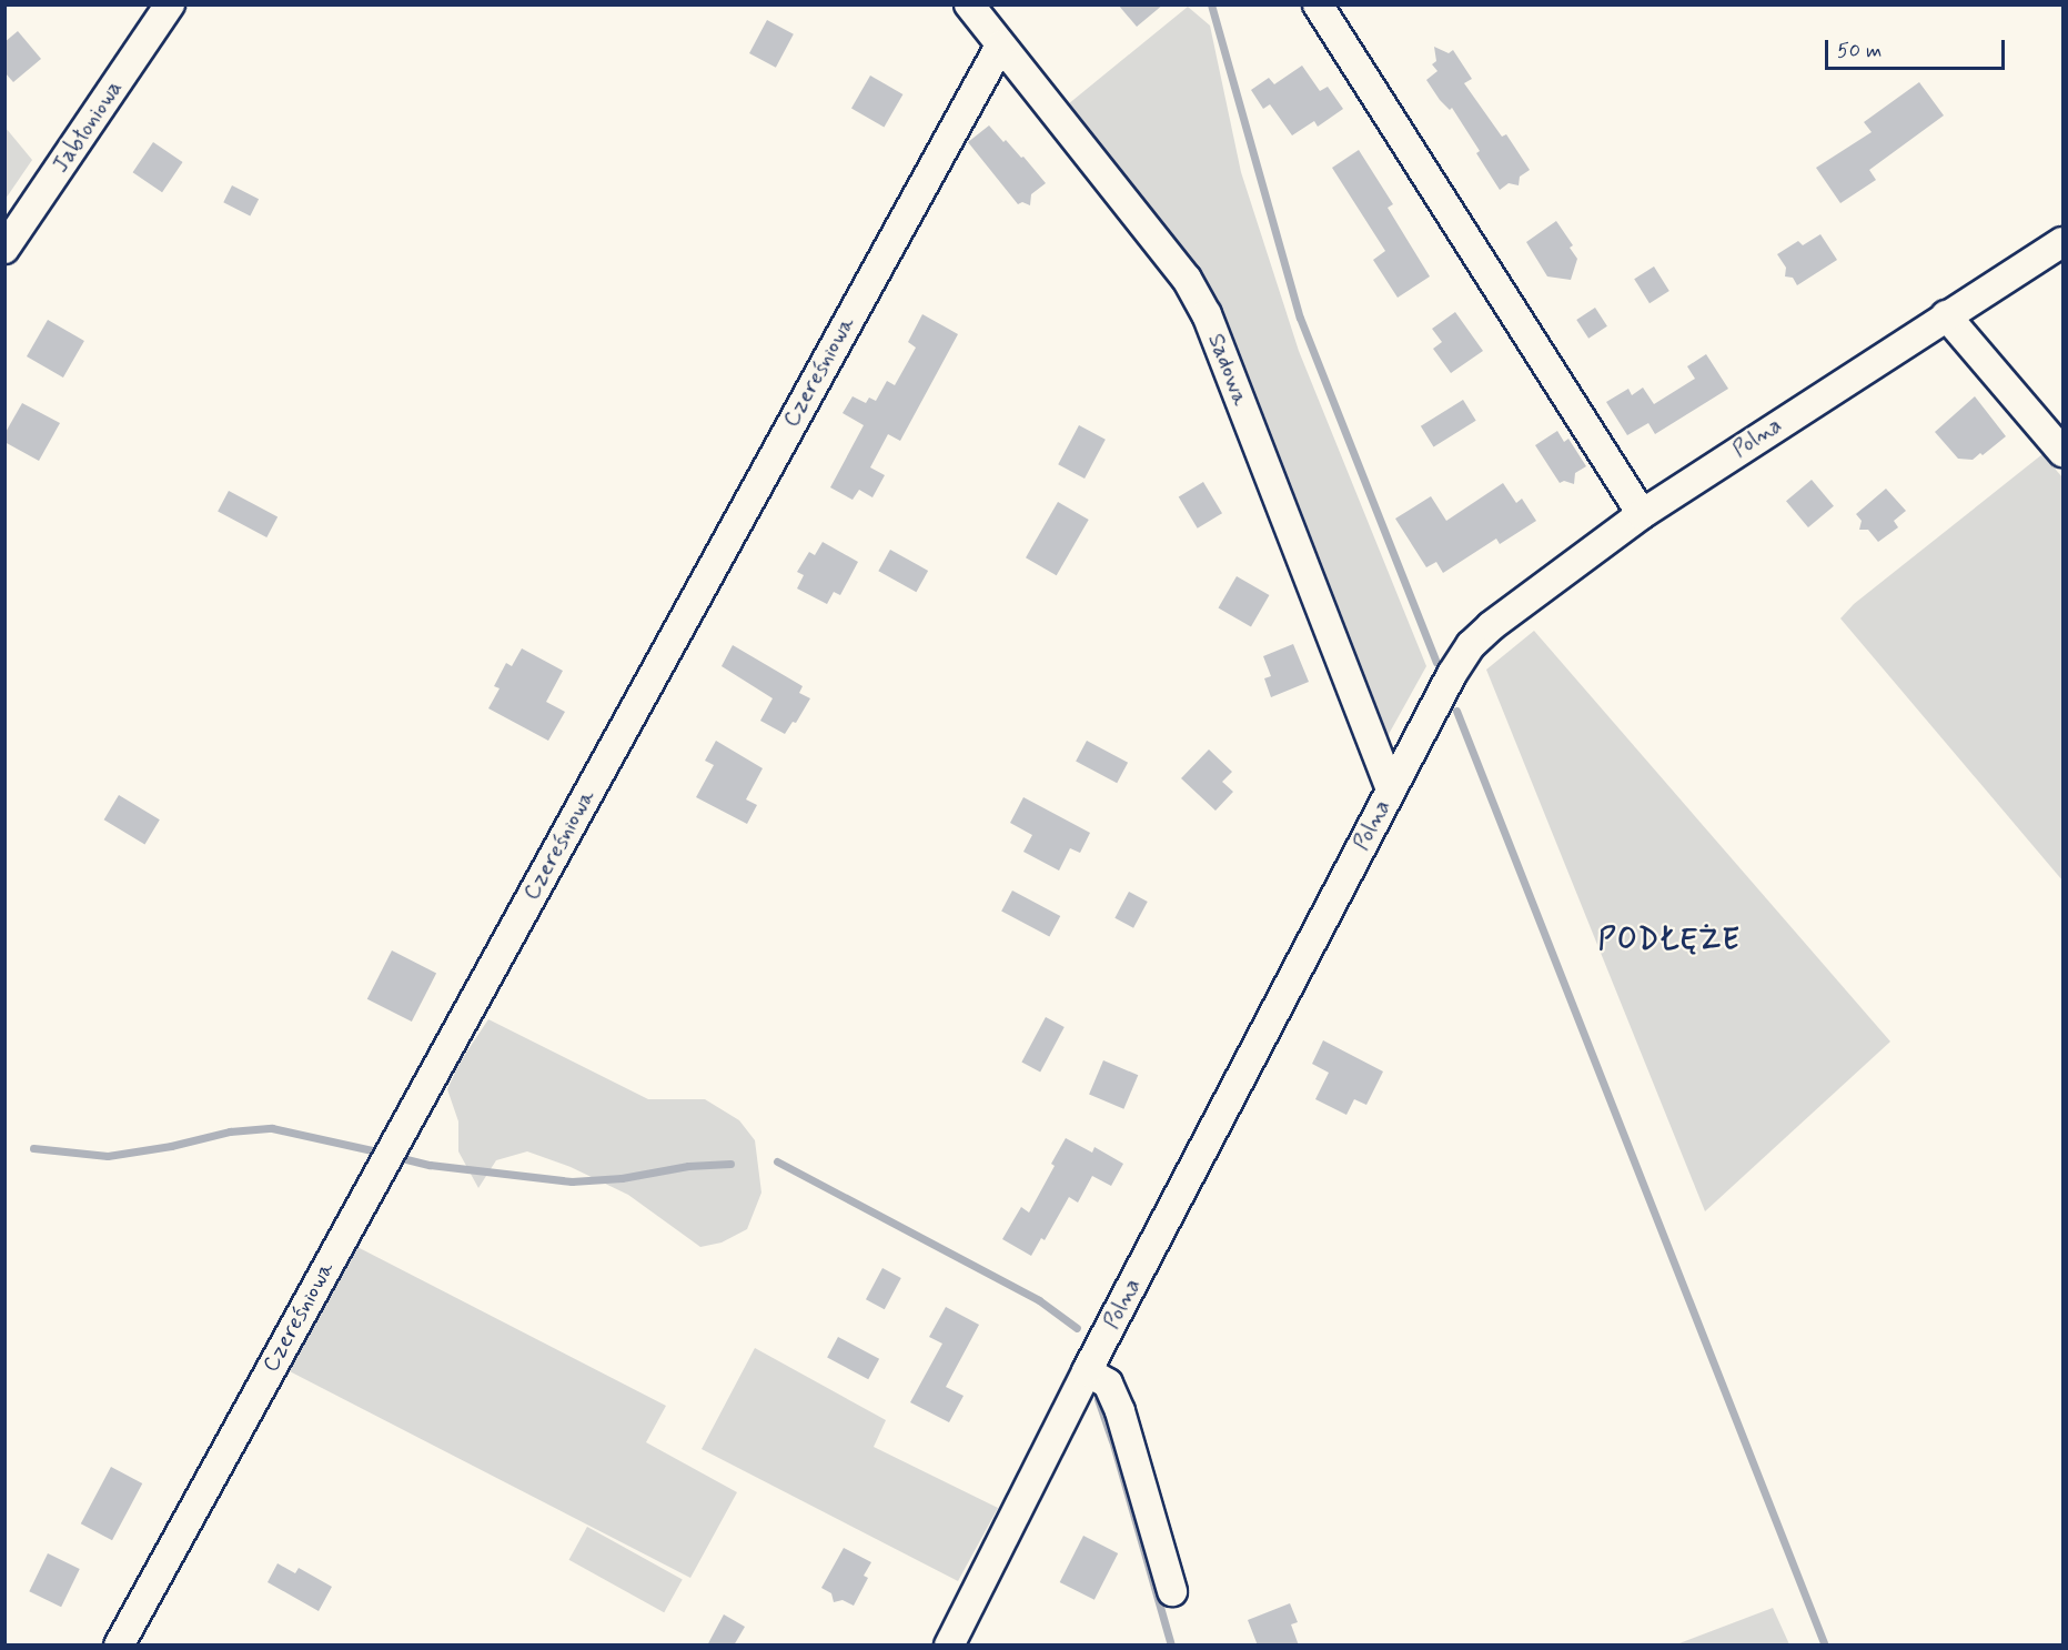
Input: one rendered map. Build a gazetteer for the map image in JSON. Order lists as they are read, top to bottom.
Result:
{
  "streets": {
    "street": [
      "Jabłoniowa",
      "Sadowa",
      "Czereśniowa",
      "Polna"
    ]
  },
  "crossings": [
    ["Sadowa", "Czereśniowa"],
    ["Sadowa", "Polna"]
  ],
  "districts": ["PODŁĘŻE"],
  "scale_bar": "50 m"
}
